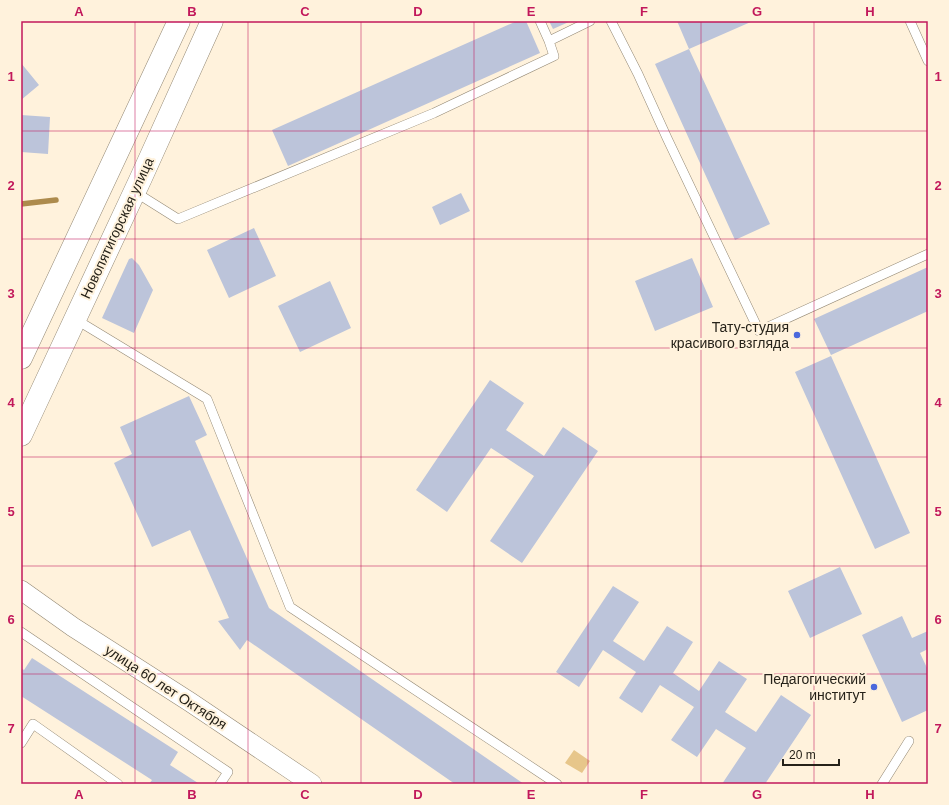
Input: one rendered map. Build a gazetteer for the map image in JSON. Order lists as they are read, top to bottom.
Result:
{
  "streets": {
    "street": ["Новопятигорская улица", "улица 60 лет Октября"]
  },
  "places": ["Тату-студия красивого взгляда", "Педагогический институт"],
  "scale_bar": "20 m",
  "grid": {
    "columns": [
      "A",
      "B",
      "C",
      "D",
      "E",
      "F",
      "G",
      "H"
    ],
    "rows": [
      "1",
      "2",
      "3",
      "4",
      "5",
      "6",
      "7"
    ]
  }
}
